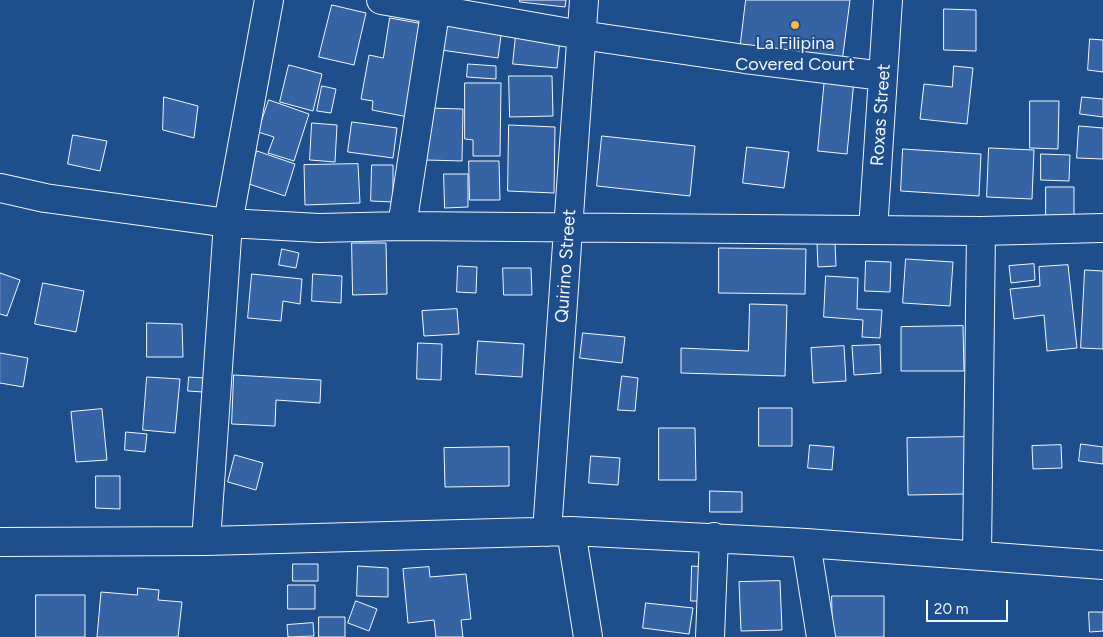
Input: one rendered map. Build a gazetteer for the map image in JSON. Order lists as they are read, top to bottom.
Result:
{
  "streets": {
    "street": ["Roxas Street", "Quirino Street"]
  },
  "places": ["La Filipina Covered Court"],
  "scale_bar": "20 m"
}
